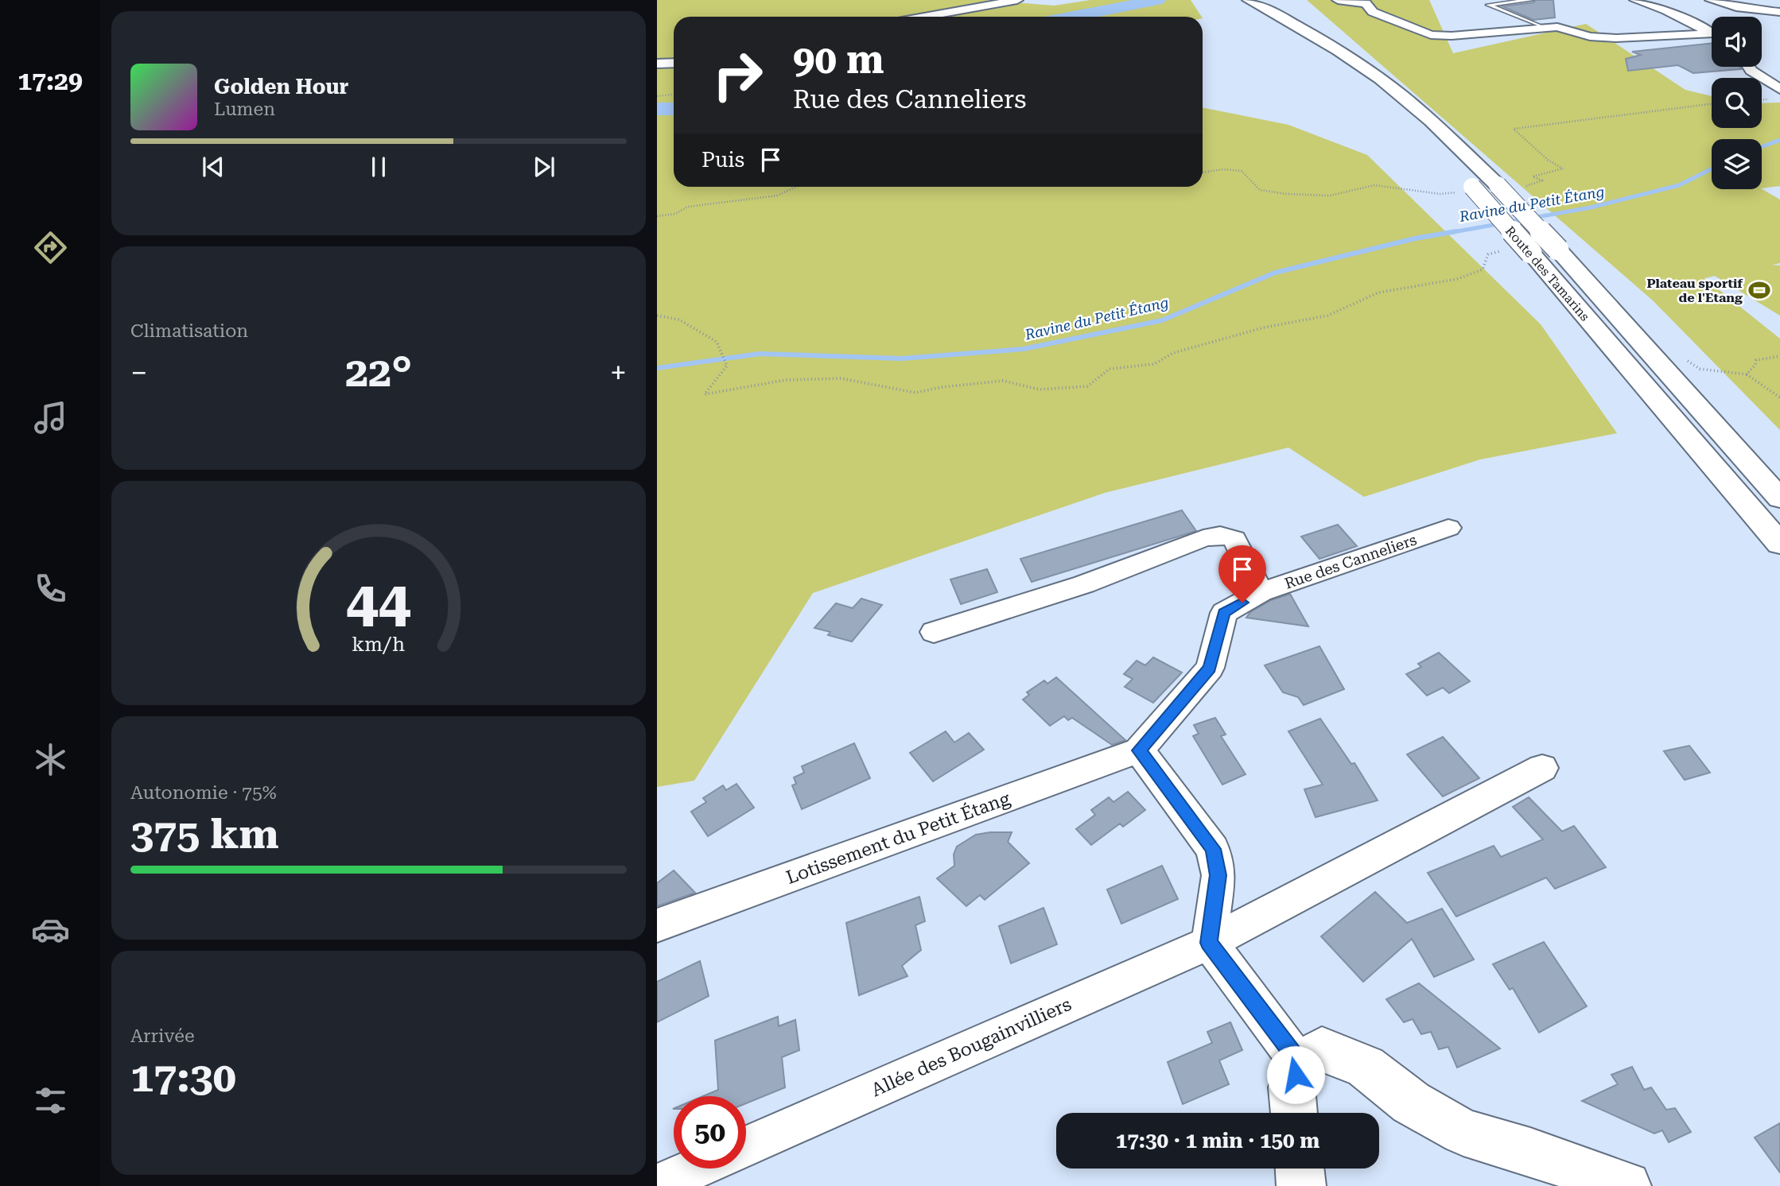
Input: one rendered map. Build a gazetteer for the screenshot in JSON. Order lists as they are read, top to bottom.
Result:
{
  "streets": {
    "main road": ["Route des Tamarins"],
    "street": ["Rue des Canneliers", "Lotissement du Petit Étang", "Allée des Bougainvilliers"]
  },
  "crossings": [
    ["Rue des Canneliers", "Lotissement du Petit Étang"]
  ],
  "water": ["Ravine du Petit Étang"],
  "places": {
    "sports": ["Plateau sportif de l'Etang"]
  },
  "page": {
    "tabs": "17:29",
    "turn": ["90 m", "Rue des Canneliers"],
    "song": ["Golden Hour", "Lumen"],
    "then": "Puis",
    "tile": [
      "Climatisation",
      ["Autonomie · 75%", "375 km"],
      ["Arrivée", "17:30"]
    ],
    "heat": ["−", "22°", "+"],
    "limit": "50",
    "trip": "17:30 · 1 min · 150 m",
    "gauge": ["44", "km/h"]
  }
}
